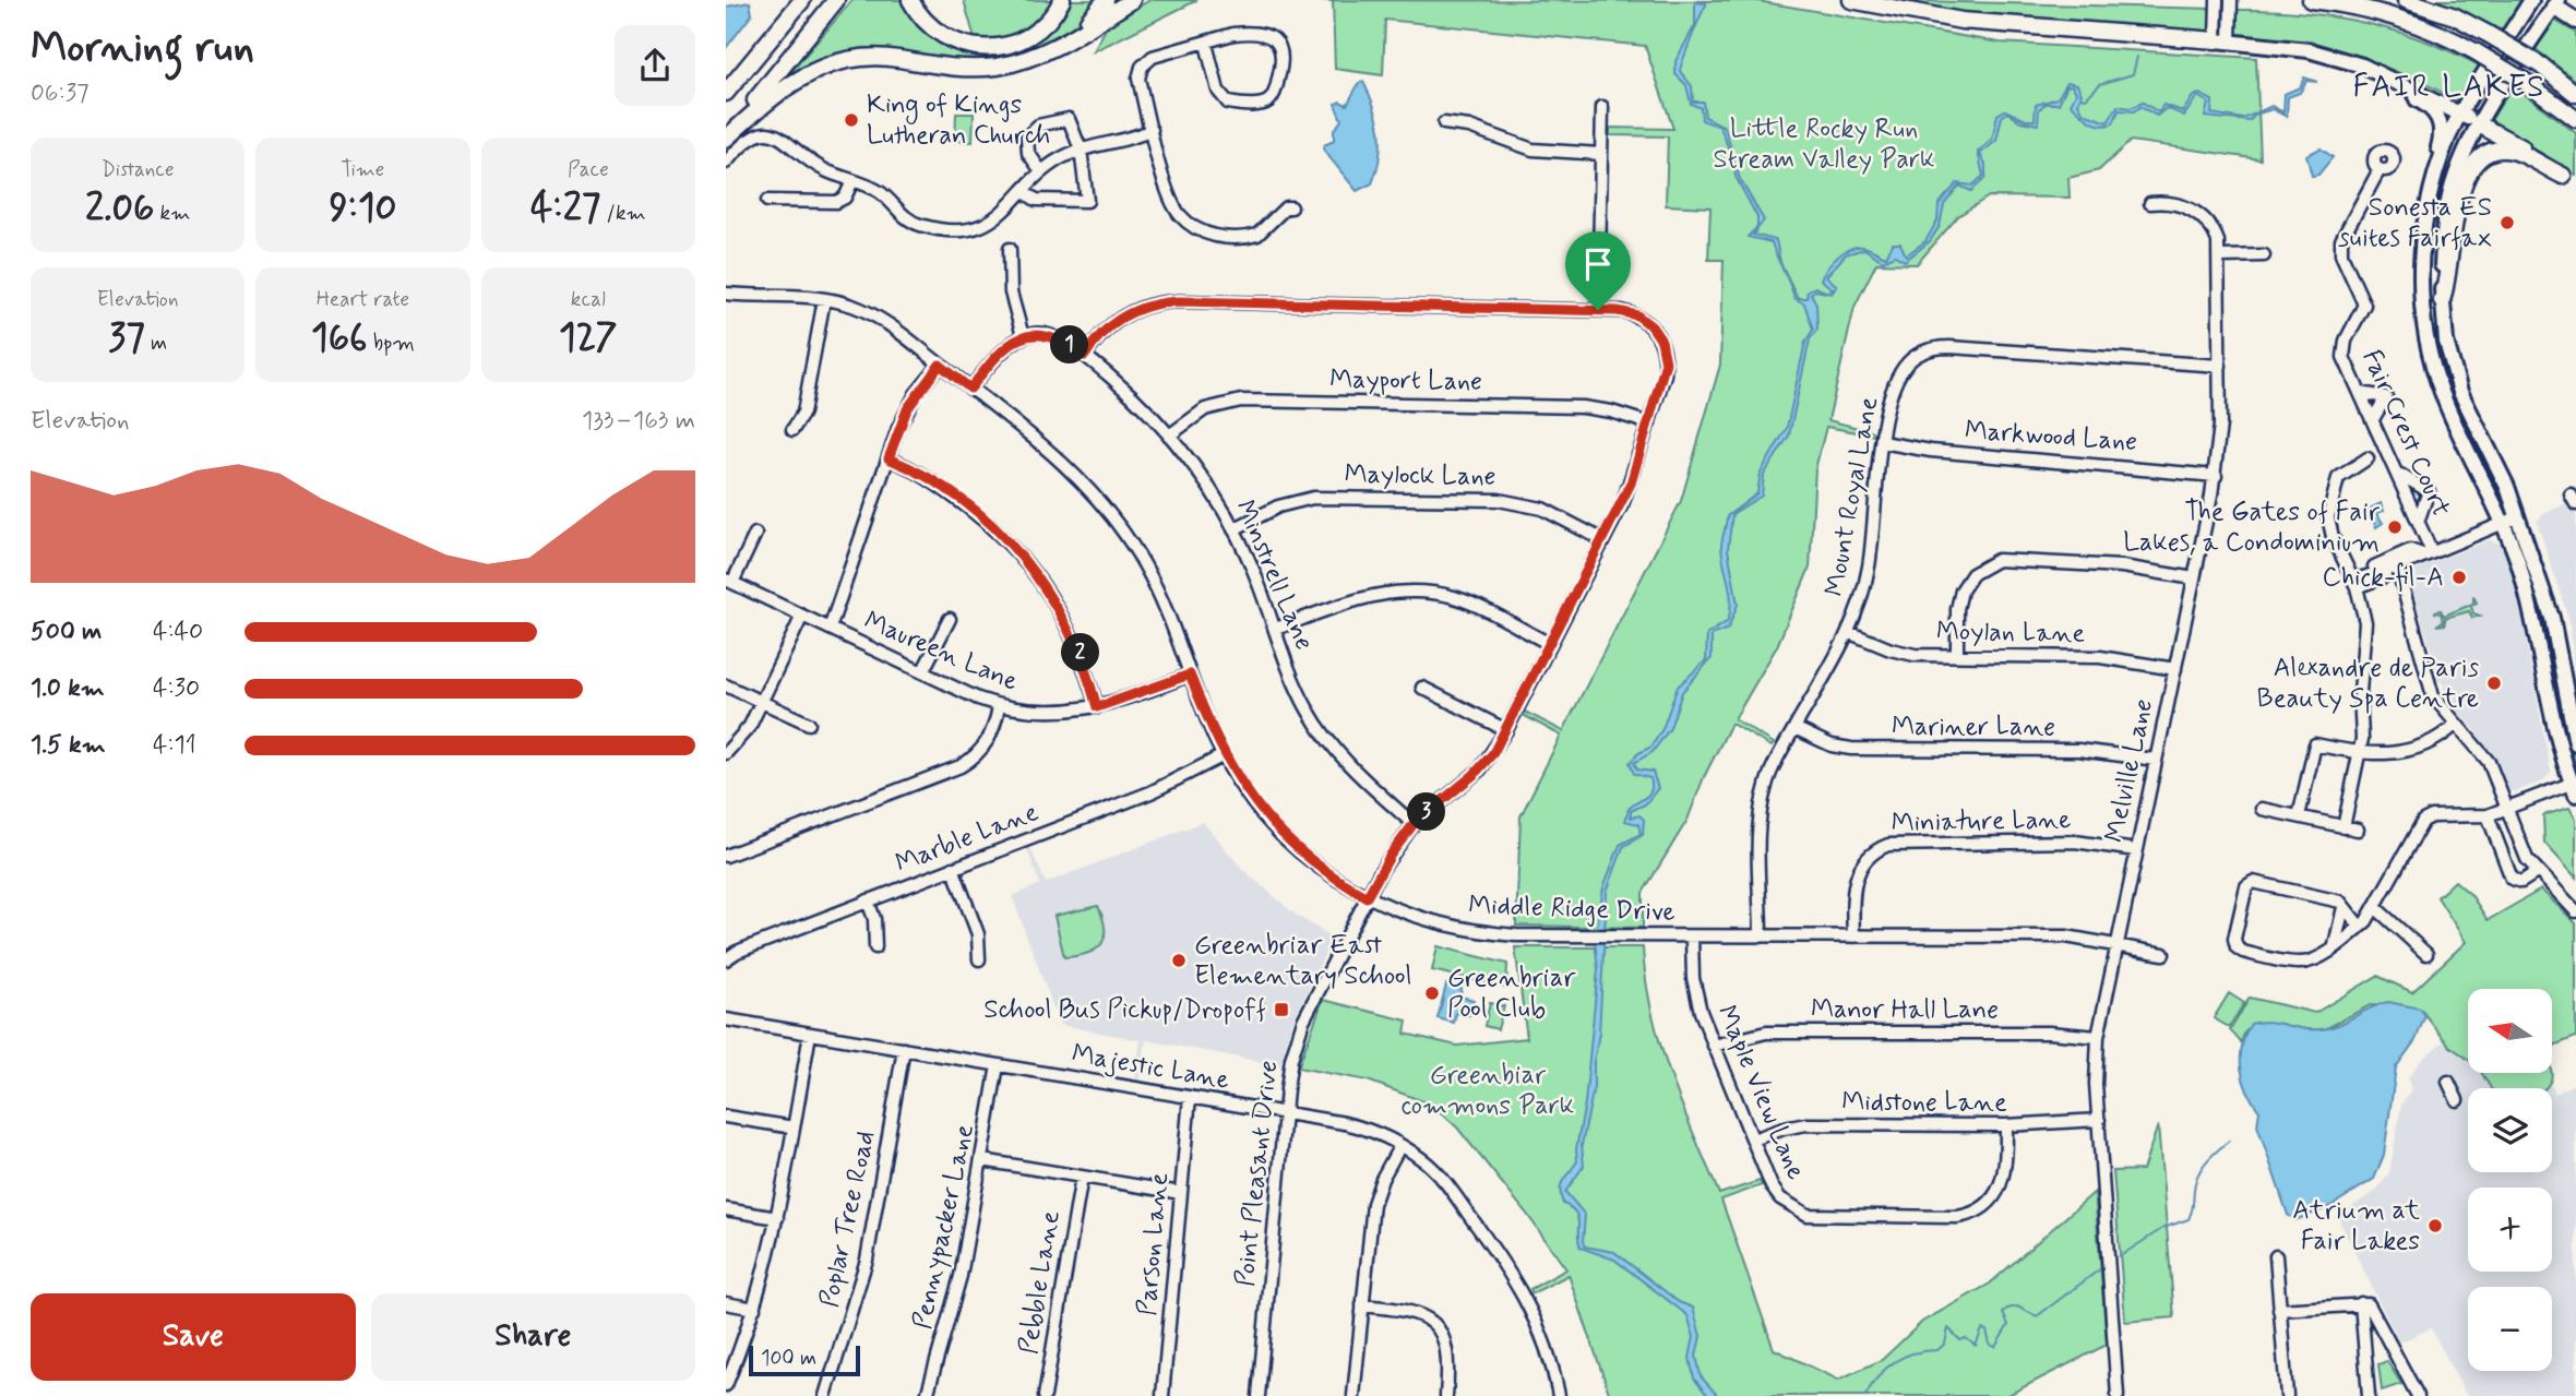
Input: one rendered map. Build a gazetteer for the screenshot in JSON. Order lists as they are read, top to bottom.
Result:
{
  "streets": {
    "street": [
      "Mayport Lane",
      "Fair Crest Court",
      "Markwood Lane",
      "Maylock Lane",
      "Mount Royal Lane",
      "Minstrell Lane",
      "Moylan Lane",
      "Maureen Lane",
      "Mariner Lane",
      "Melville Lane",
      "Miniature Lane",
      "Marble Lane",
      "Middle Ridge Drive",
      "Manor Hall Lane",
      "Majestic Lane",
      "Maple View Lane",
      "Midstone Lane",
      "Point Pleasant Drive",
      "Poplar Tree Road",
      "Pennypacker Lane",
      "Parson Lane",
      "Pebble Lane"
    ]
  },
  "crossings": [
    ["Mayport Lane", "Minstrell Lane"],
    ["Mayport Lane", "Point Pleasant Drive"],
    ["Markwood Lane", "Mount Royal Lane"],
    ["Markwood Lane", "Melville Lane"],
    ["Maylock Lane", "Minstrell Lane"],
    ["Maylock Lane", "Point Pleasant Drive"],
    ["Mount Royal Lane", "Moylan Lane"],
    ["Mount Royal Lane", "Mariner Lane"],
    ["Mount Royal Lane", "Melville Lane"],
    ["Mount Royal Lane", "Middle Ridge Drive"],
    ["Minstrell Lane", "Point Pleasant Drive"],
    ["Moylan Lane", "Melville Lane"],
    ["Maureen Lane", "Middle Ridge Drive"],
    ["Mariner Lane", "Melville Lane"],
    ["Melville Lane", "Miniature Lane"],
    ["Melville Lane", "Middle Ridge Drive"],
    ["Melville Lane", "Manor Hall Lane"],
    ["Melville Lane", "Midstone Lane"],
    ["Miniature Lane", "Middle Ridge Drive"],
    ["Marble Lane", "Middle Ridge Drive"],
    ["Middle Ridge Drive", "Maple View Lane"],
    ["Middle Ridge Drive", "Point Pleasant Drive"],
    ["Manor Hall Lane", "Maple View Lane"],
    ["Majestic Lane", "Point Pleasant Drive"],
    ["Majestic Lane", "Poplar Tree Road"],
    ["Majestic Lane", "Pennypacker Lane"],
    ["Majestic Lane", "Parson Lane"],
    ["Maple View Lane", "Midstone Lane"]
  ],
  "districts": ["FAIR LAKES"],
  "parks": ["Little Rocky Run Stream Valley Park", "Greenbiar commons Park"],
  "places": {
    "other": [
      "King of Kings Lutheran Church",
      "Sonesta ES suites Fairfax",
      "The Gates of Fair Lakes, a Condominium",
      "Chick-fil-A",
      "Alexandre de Paris Beauty Spa Centre",
      "Greenbriar East Elementary School",
      "Greenbriar Pool Club",
      "Atrium at Fair Lakes"
    ],
    "transit": ["School Bus Pickup/Dropoff"]
  },
  "scale_bar": "100 m",
  "north": "left",
  "page": {
    "heading": ["Morning run", "06:37"],
    "stats": [
      ["Distance", "2.06 km"],
      ["Time", "9:10"],
      ["Pace", "4:27 /km"],
      ["Elevation", "37 m"],
      ["Heart rate", "166 bpm"],
      ["kcal", "127"]
    ],
    "pins": ["1", "2", "3"],
    "chart": ["Elevation", "133–163 m"],
    "list": [
      {
        "name": "500 m",
        "note": "4:40"
      },
      {
        "name": "1.0 km",
        "note": "4:30"
      },
      {
        "name": "1.5 km",
        "note": "4:11"
      }
    ],
    "map_buttons": ["+", "−"],
    "buttons": ["Save", "Share"],
    "scale": "100 m"
  }
}
